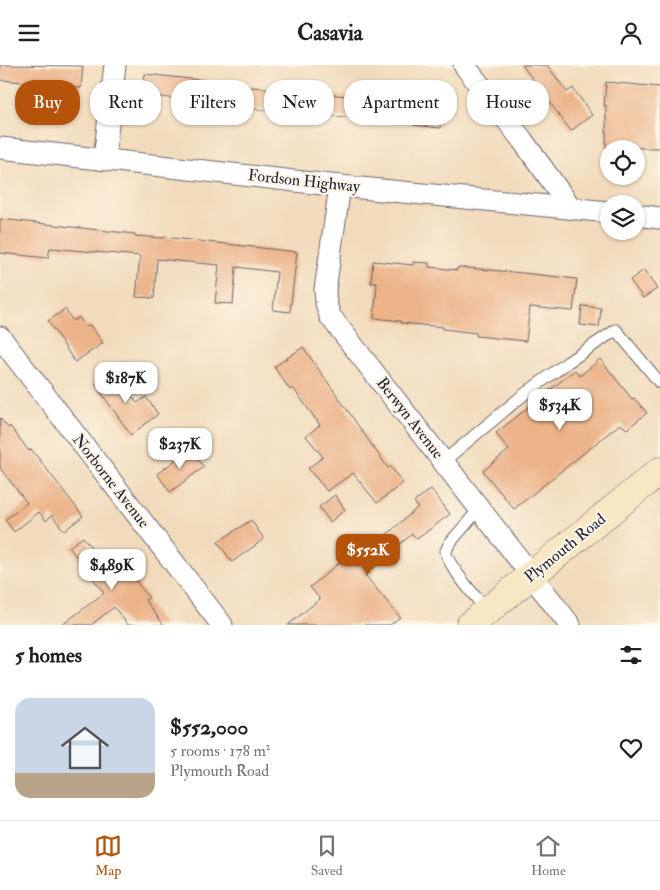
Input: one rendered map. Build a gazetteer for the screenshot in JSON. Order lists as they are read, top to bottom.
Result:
{
  "streets": {
    "main road": ["Plymouth Road"],
    "street": ["Fordson Highway", "Berwyn Avenue", "Norborne Avenue"]
  },
  "crossings": [
    ["Fordson Highway", "Berwyn Avenue"],
    ["Berwyn Avenue", "Plymouth Road"]
  ],
  "page": {
    "header": "Casavia",
    "chip": [
      "Buy",
      "Rent",
      "Filters",
      "New",
      "Apartment",
      "House"
    ],
    "price": [
      "$187K",
      "$534K",
      "$237K",
      "$552K",
      "$489K"
    ],
    "heading": "5 homes",
    "list": [
      {
        "name": "$552,000",
        "note": "5 rooms · 178 m² · Plymouth Road"
      }
    ],
    "tabs": ["Map", "Saved", "Home"]
  }
}
